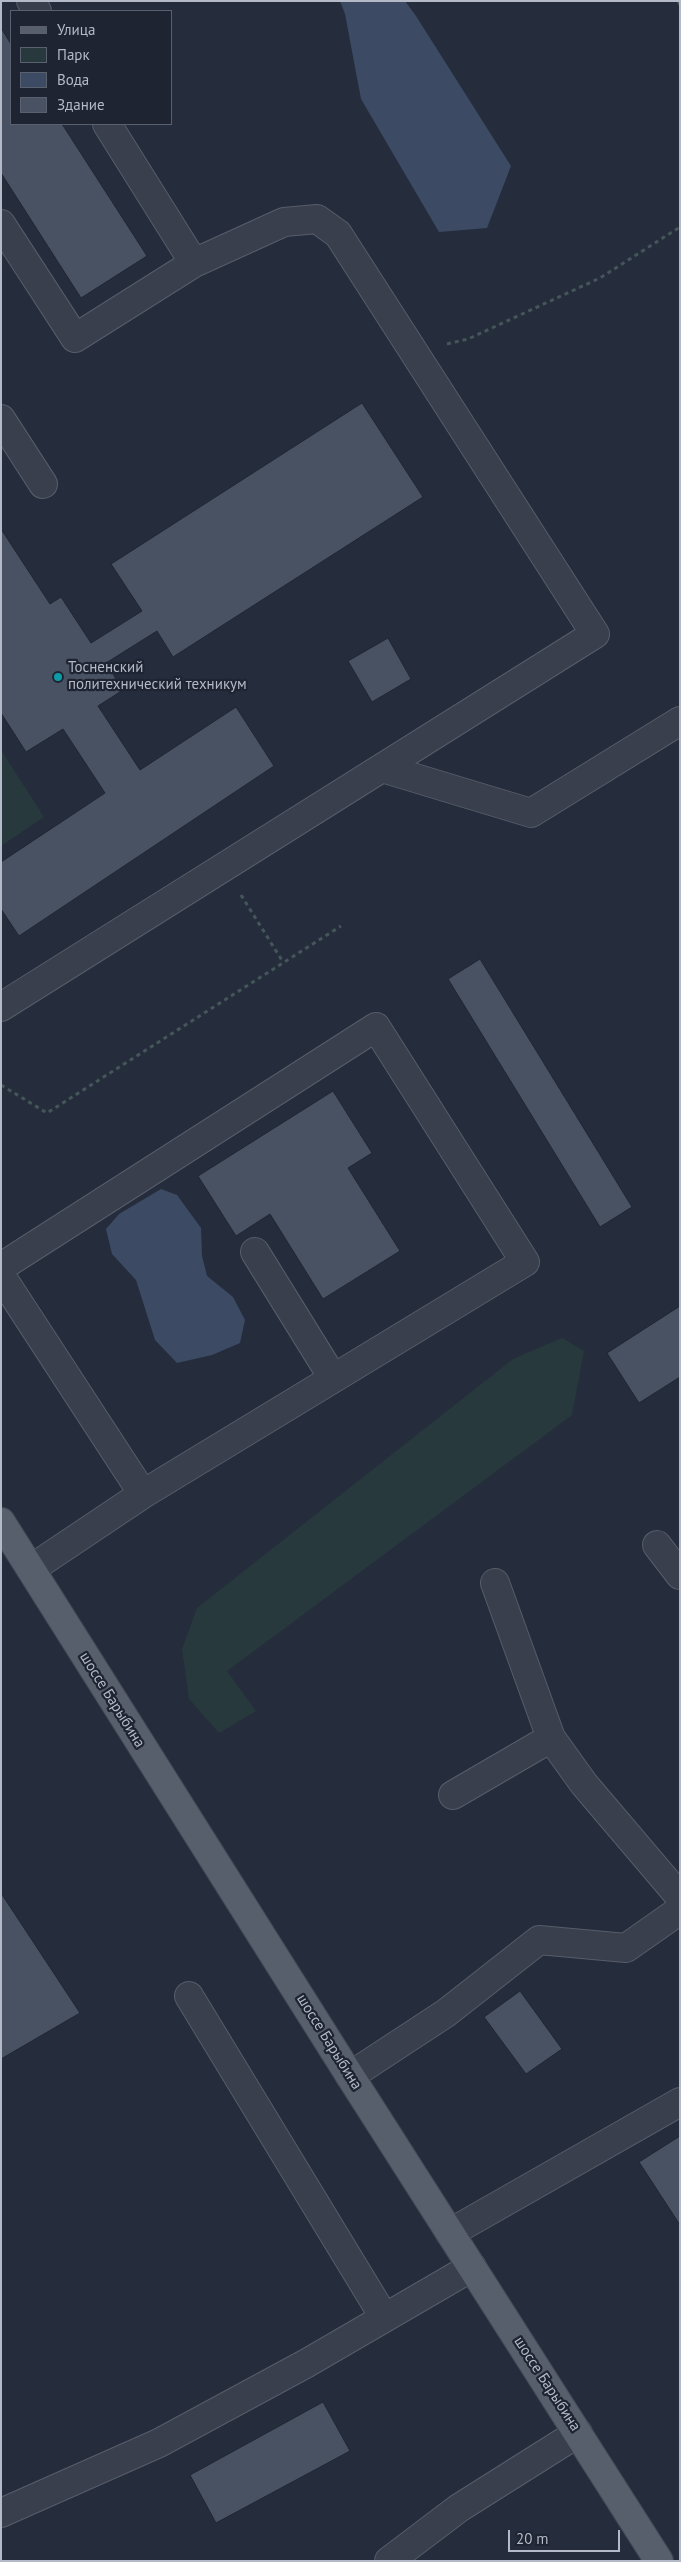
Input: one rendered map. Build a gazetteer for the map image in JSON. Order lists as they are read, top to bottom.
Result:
{
  "streets": {
    "main road": ["шоссе Барыбина"]
  },
  "places": ["Тосненский политехнический техникум"],
  "legend": [
    "Улица",
    "Парк",
    "Вода",
    "Здание"
  ],
  "scale_bar": "20 m"
}
